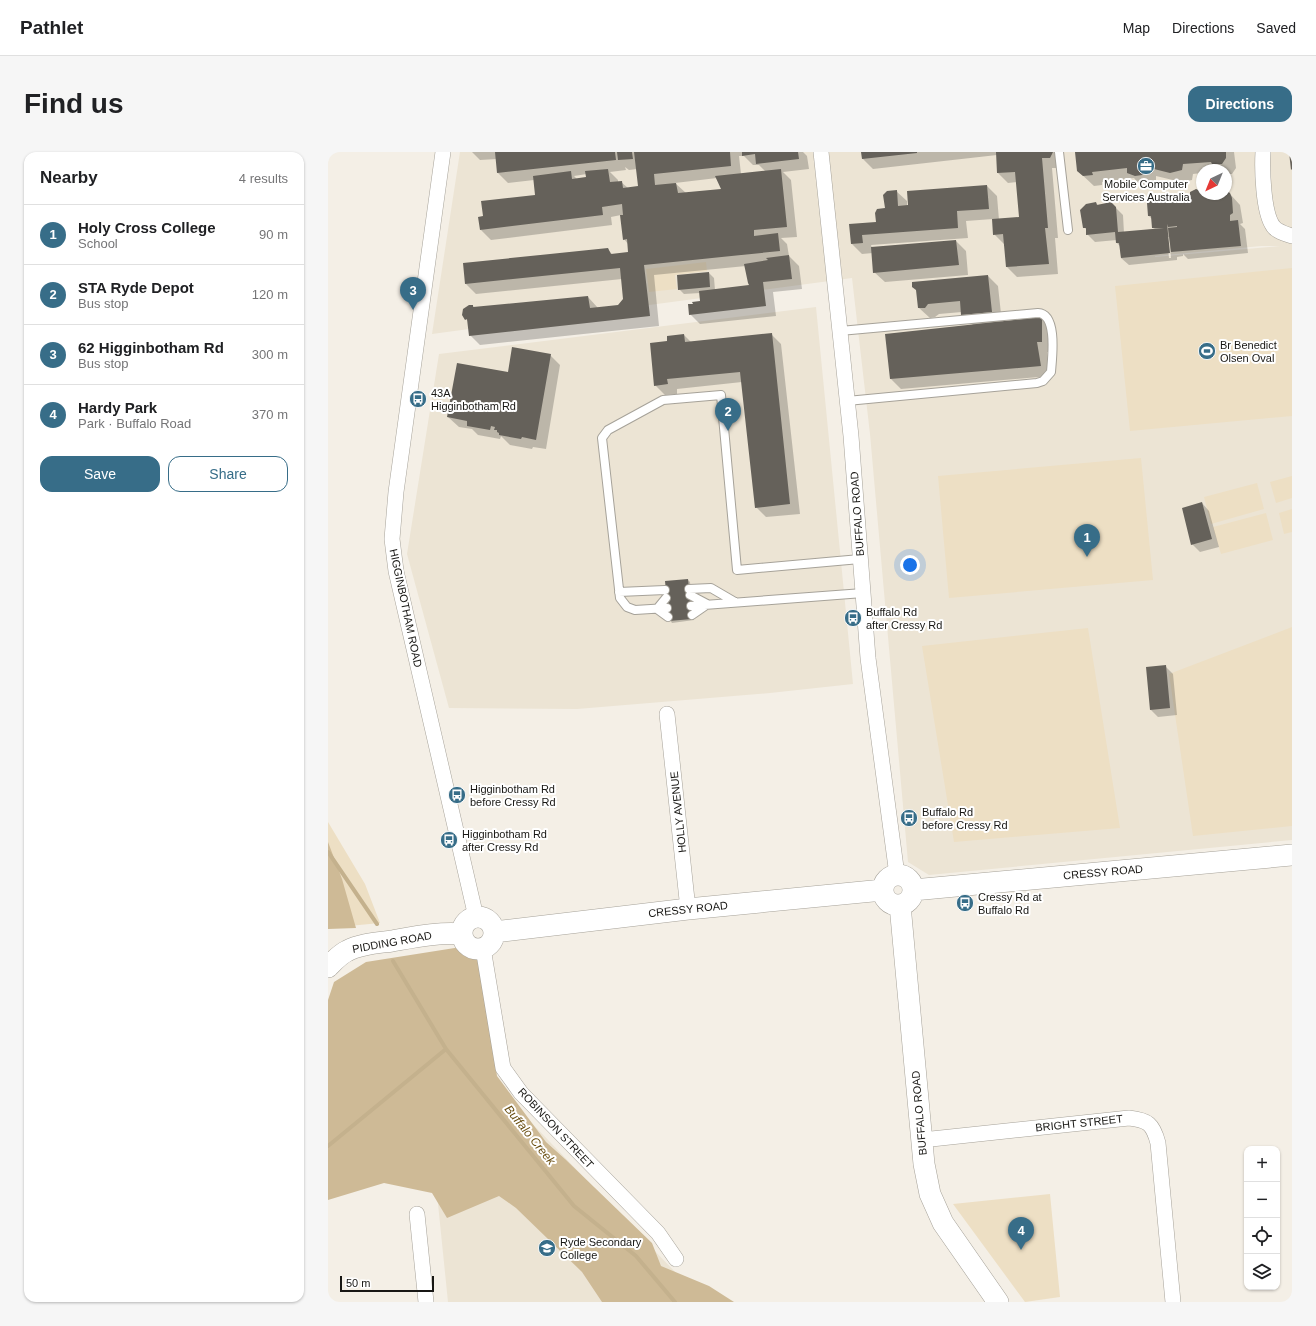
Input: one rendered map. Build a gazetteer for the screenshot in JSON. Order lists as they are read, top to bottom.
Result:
{
  "streets": {
    "street": [
      "BUFFALO ROAD",
      "HIGGINBOTHAM ROAD",
      "HOLLY AVENUE",
      "CRESSY ROAD",
      "PIDDING ROAD",
      "BRIGHT STREET",
      "ROBINSON STREET"
    ]
  },
  "crossings": [
    ["BUFFALO ROAD", "CRESSY ROAD"],
    ["BUFFALO ROAD", "BRIGHT STREET"],
    ["HIGGINBOTHAM ROAD", "CRESSY ROAD"],
    ["HIGGINBOTHAM ROAD", "PIDDING ROAD"],
    ["HIGGINBOTHAM ROAD", "ROBINSON STREET"],
    ["HOLLY AVENUE", "CRESSY ROAD"],
    ["CRESSY ROAD", "PIDDING ROAD"],
    ["CRESSY ROAD", "ROBINSON STREET"],
    ["PIDDING ROAD", "ROBINSON STREET"]
  ],
  "water": ["Buffalo Creek"],
  "places": {
    "office": ["Mobile Computer Services Australia"],
    "sports": ["Br Benedict Olsen Oval"],
    "bus stop": [
      "43A Higginbotham Rd",
      "Buffalo Rd after Cressy Rd",
      "Higginbotham Rd before Cressy Rd",
      "Buffalo Rd before Cressy Rd",
      "Higginbotham Rd after Cressy Rd",
      "Cressy Rd at Buffalo Rd"
    ],
    "school or university": ["Ryde Secondary College"]
  },
  "scale_bar": "50 m",
  "north": "bottom left",
  "page": {
    "header": "Pathlet",
    "nav": ["Map", "Directions", "Saved"],
    "buttons": [
      "Directions",
      ["Save", "Share"]
    ],
    "title": "Find us",
    "heading": ["Nearby", "4 results"],
    "list": [
      {
        "mark": "1",
        "name": "Holy Cross College",
        "note": "School",
        "value": "90 m"
      },
      {
        "mark": "2",
        "name": "STA Ryde Depot",
        "note": "Bus stop",
        "value": "120 m"
      },
      {
        "mark": "3",
        "name": "62 Higginbotham Rd",
        "note": "Bus stop",
        "value": "300 m"
      },
      {
        "mark": "4",
        "name": "Hardy Park",
        "note": "Park · Buffalo Road",
        "value": "370 m"
      }
    ],
    "pins": [
      "3",
      "2",
      "1",
      "4"
    ],
    "map_buttons": ["+", "−"],
    "scale": "50 m"
  }
}
